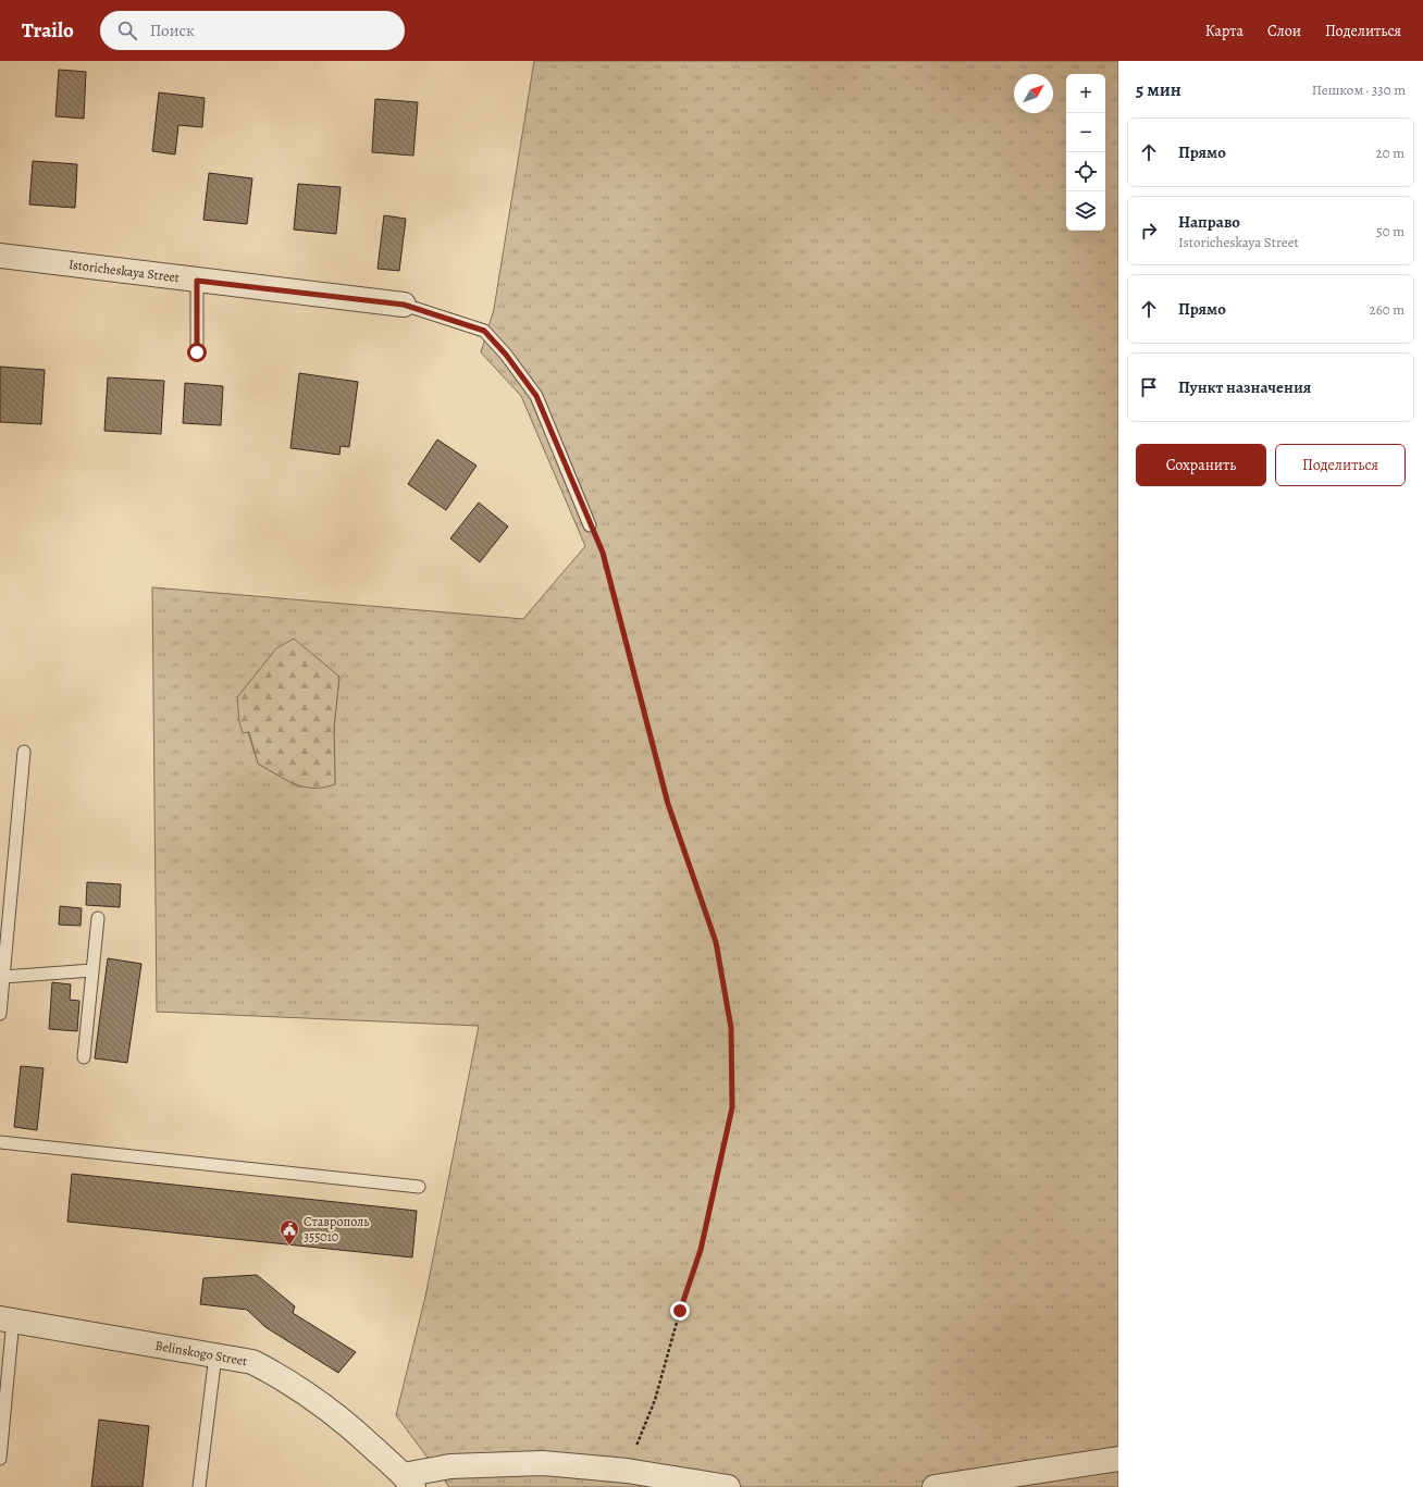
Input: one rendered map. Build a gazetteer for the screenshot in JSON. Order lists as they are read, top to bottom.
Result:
{
  "streets": {
    "street": ["Istoricheskaya Street", "Belinskogo Street"]
  },
  "places": {
    "public building": ["Ставрополь 355010"]
  },
  "north": "top right",
  "page": {
    "header": "Trailo",
    "search": "Поиск",
    "nav": ["Карта", "Слои", "Поделиться"],
    "heading": ["5 мин", "Пешком · 330 m"],
    "map_buttons": ["+", "−"],
    "list": [
      ["Прямо", "20 m"],
      ["Направо", "Istoricheskaya Street", "50 m"],
      ["Прямо", "260 m"],
      "Пункт назначения"
    ],
    "buttons": ["Сохранить", "Поделиться"]
  }
}
